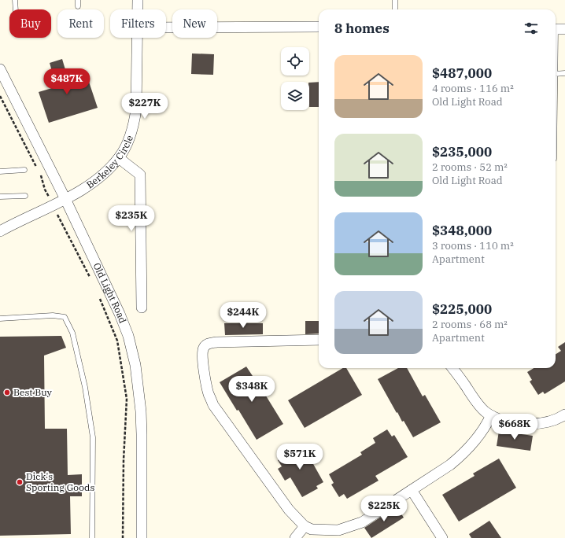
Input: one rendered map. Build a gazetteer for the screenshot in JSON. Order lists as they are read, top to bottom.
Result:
{
  "streets": {
    "street": ["Berkeley Circle", "Old Light Road"]
  },
  "crossings": [
    ["Berkeley Circle", "Old Light Road"]
  ],
  "places": ["Best Buy", "Dick's Sporting Goods"],
  "page": {
    "chip": [
      "Buy",
      "Rent",
      "Filters",
      "New"
    ],
    "heading": "8 homes",
    "list": [
      {
        "name": "$487,000",
        "note": "4 rooms · 116 m² · Old Light Road"
      },
      {
        "name": "$235,000",
        "note": "2 rooms · 52 m² · Old Light Road"
      },
      {
        "name": "$348,000",
        "note": "3 rooms · 110 m² · Apartment"
      },
      {
        "name": "$225,000",
        "note": "2 rooms · 68 m² · Apartment"
      }
    ],
    "price": [
      "$487K",
      "$227K",
      "$235K",
      "$244K",
      "$348K",
      "$668K",
      "$571K",
      "$225K"
    ]
  }
}
